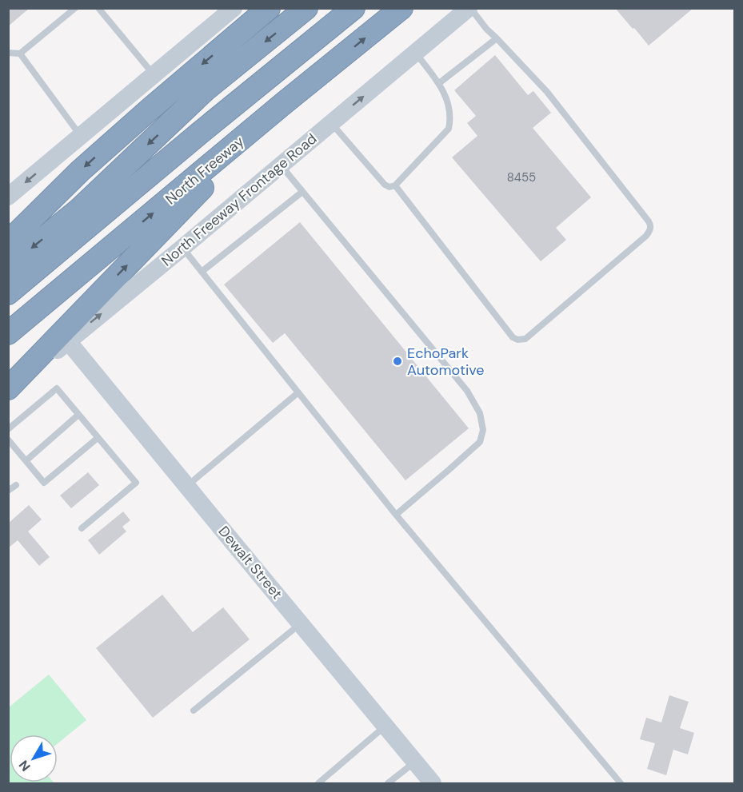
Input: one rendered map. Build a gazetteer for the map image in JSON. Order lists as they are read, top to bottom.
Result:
{
  "streets": {
    "highway": ["North Freeway"],
    "main road": ["North Freeway Frontage Road", "Dewalt Street"]
  },
  "crossings": [
    ["North Freeway Frontage Road", "Dewalt Street"]
  ],
  "places": ["EchoPark Automotive"],
  "house_numbers": ["8455"],
  "north": "bottom left"
}
